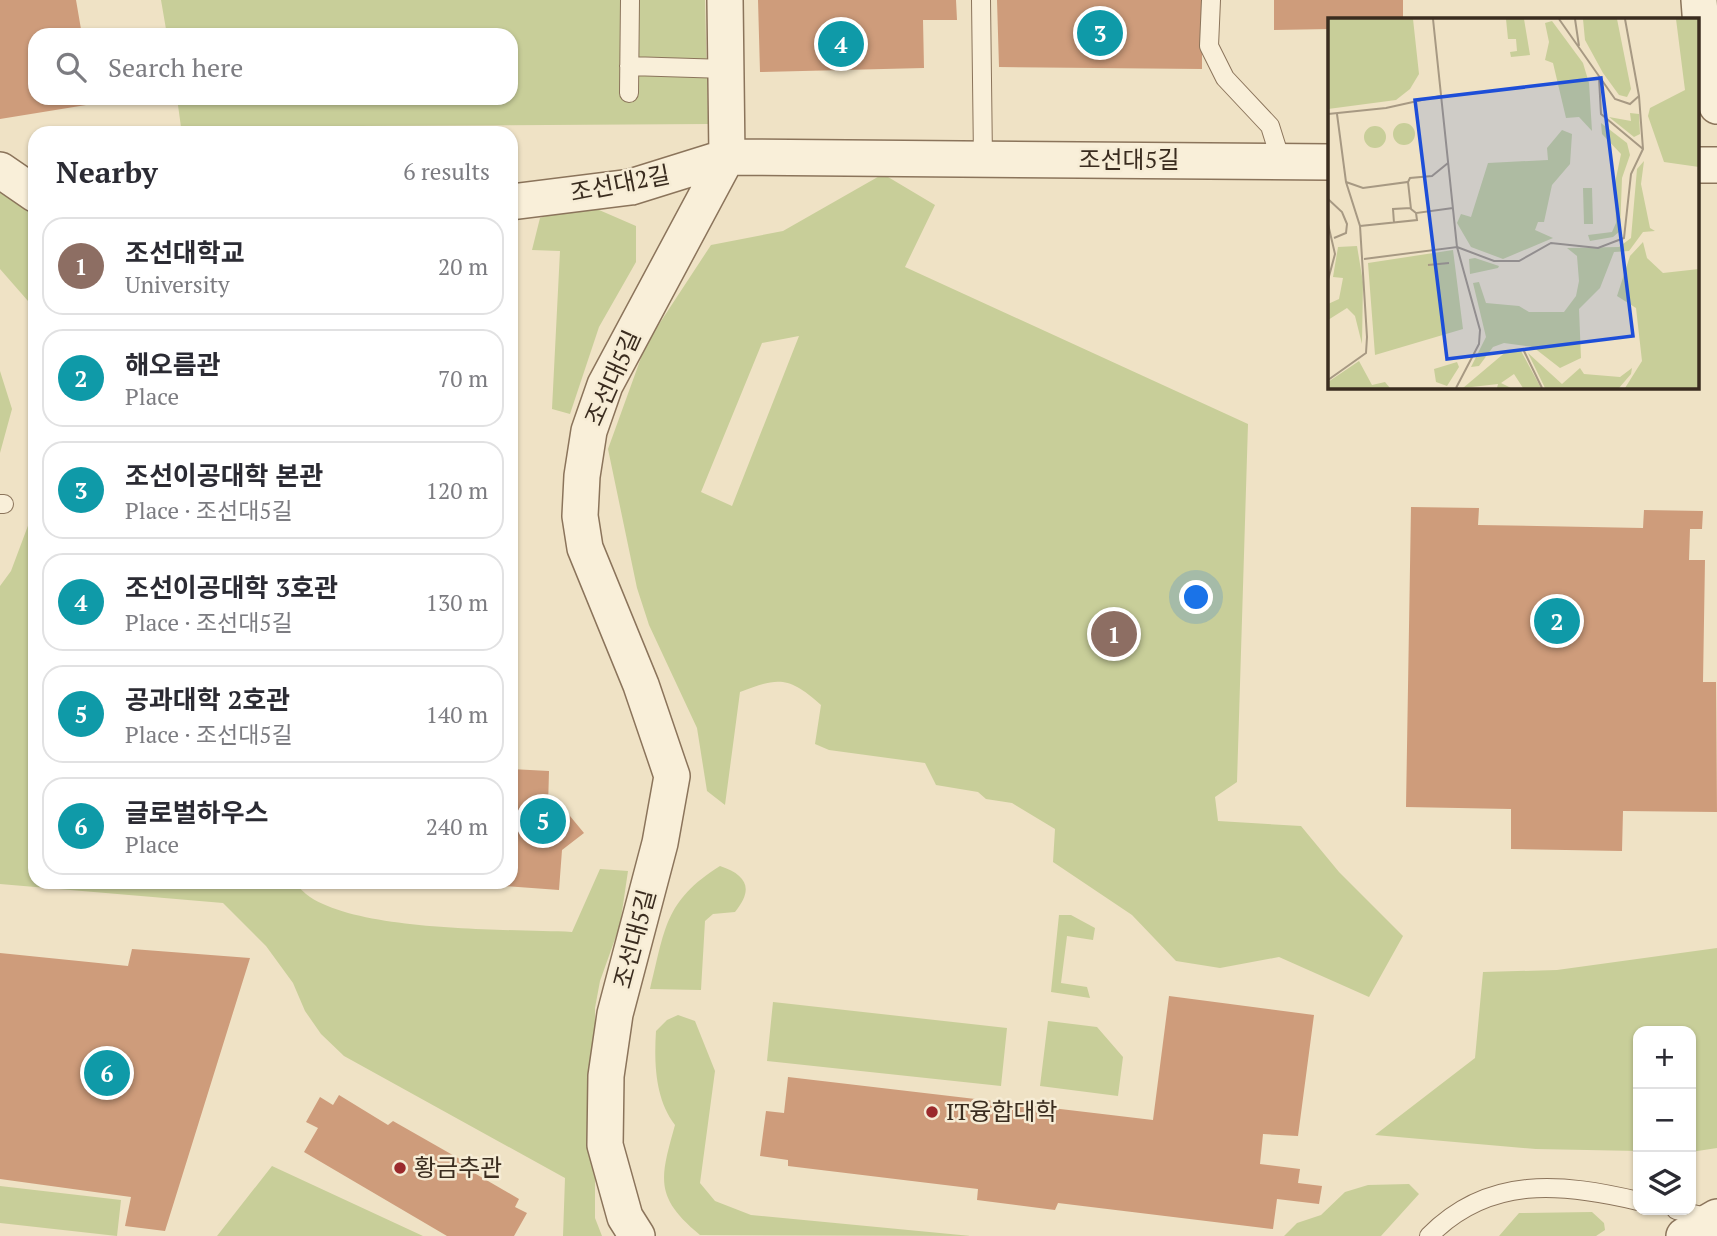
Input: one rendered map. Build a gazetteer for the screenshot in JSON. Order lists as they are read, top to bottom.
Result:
{
  "streets": {
    "street": ["조선대5길", "조선대2길"]
  },
  "crossings": [
    ["조선대5길", "조선대2길"]
  ],
  "places": ["IT융합대학", "황금추관"],
  "page": {
    "pins": [
      "3",
      "4",
      "2",
      "1",
      "5",
      "6"
    ],
    "search": "Search here",
    "heading": ["Nearby", "6 results"],
    "list": [
      {
        "mark": "1",
        "name": "조선대학교",
        "note": "University",
        "value": "20 m"
      },
      {
        "mark": "2",
        "name": "해오름관",
        "note": "Place",
        "value": "70 m"
      },
      {
        "mark": "3",
        "name": "조선이공대학 본관",
        "note": "Place · 조선대5길",
        "value": "120 m"
      },
      {
        "mark": "4",
        "name": "조선이공대학 3호관",
        "note": "Place · 조선대5길",
        "value": "130 m"
      },
      {
        "mark": "5",
        "name": "공과대학 2호관",
        "note": "Place · 조선대5길",
        "value": "140 m"
      },
      {
        "mark": "6",
        "name": "글로벌하우스",
        "note": "Place",
        "value": "240 m"
      }
    ],
    "map_buttons": ["+", "−"]
  }
}
